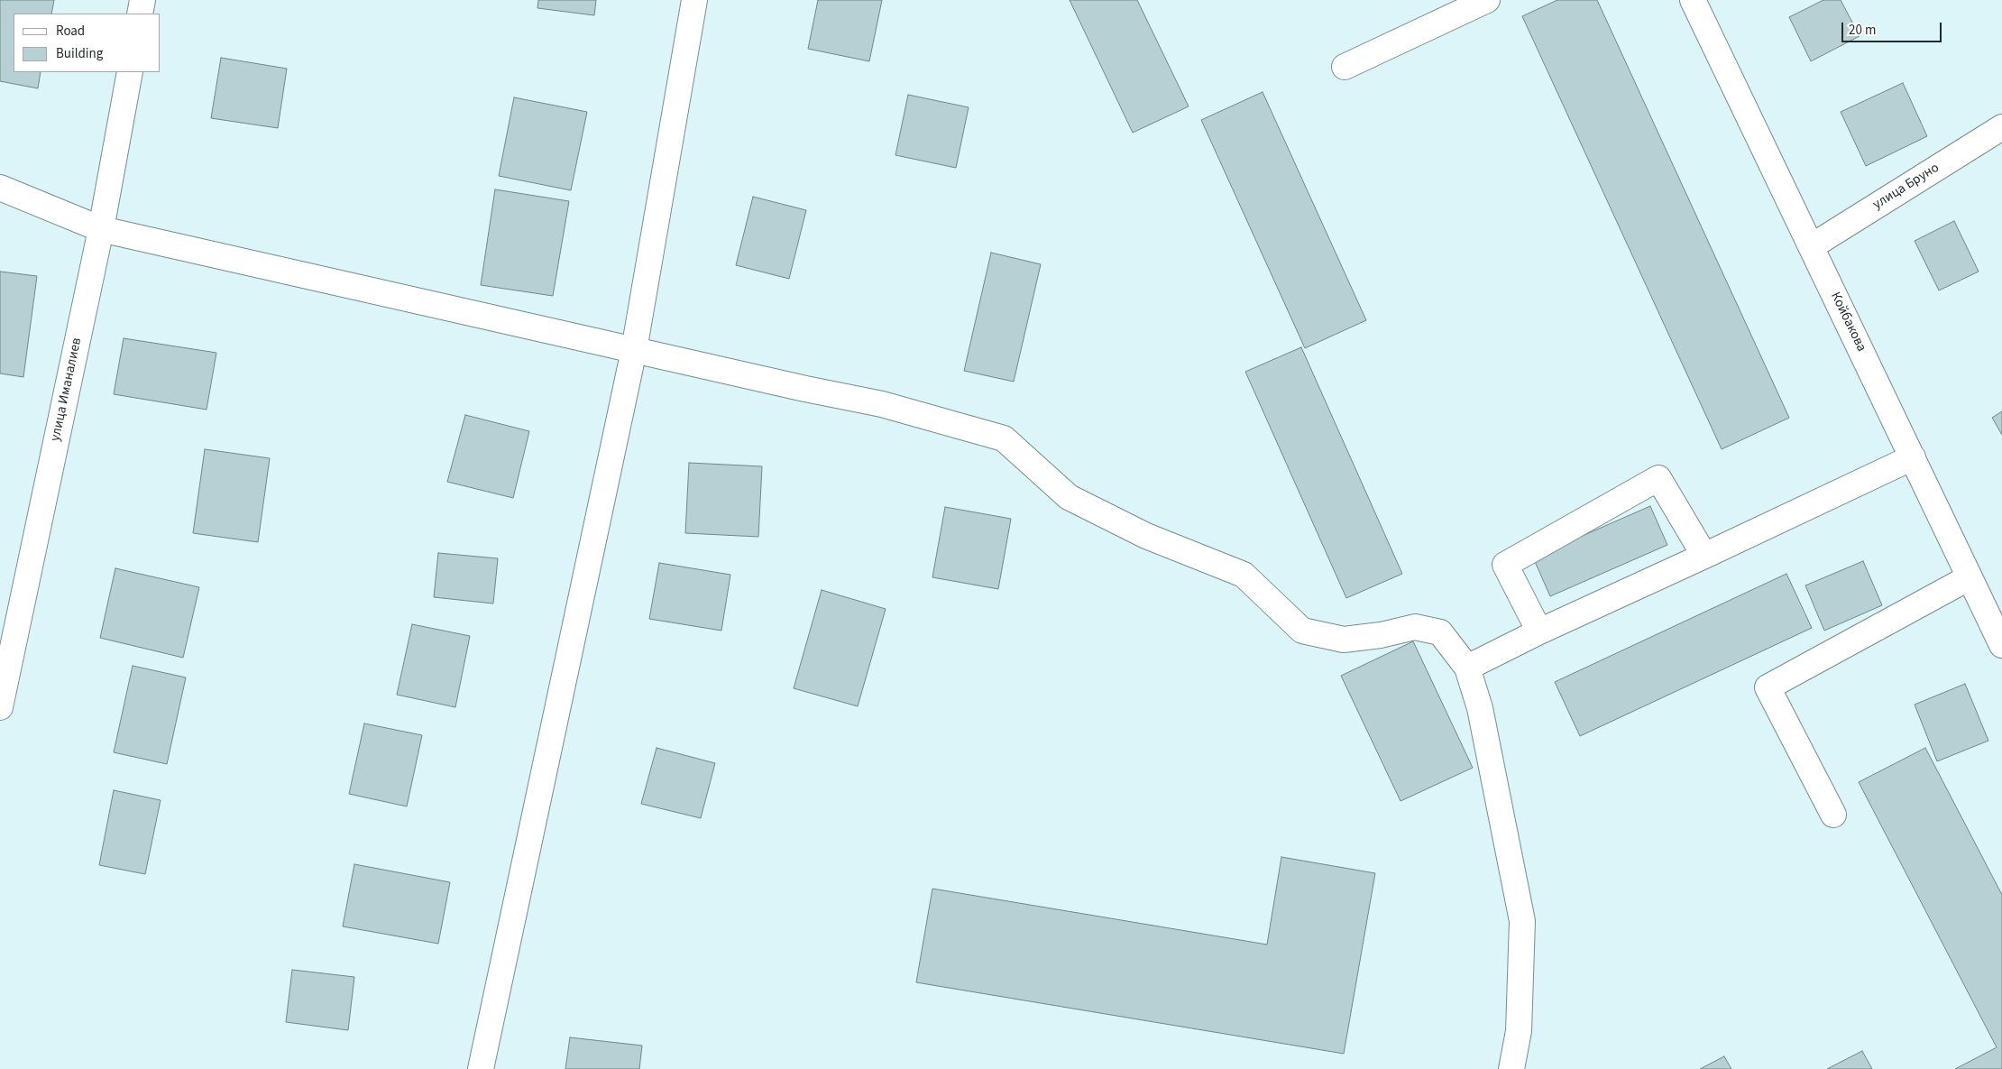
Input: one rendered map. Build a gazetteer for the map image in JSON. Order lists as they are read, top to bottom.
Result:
{
  "streets": {
    "street": ["улица Бруно", "Койбакова", "улица Иманалиев"]
  },
  "crossings": [
    ["улица Бруно", "Койбакова"]
  ],
  "legend": ["Road", "Building"],
  "scale_bar": "20 m"
}
